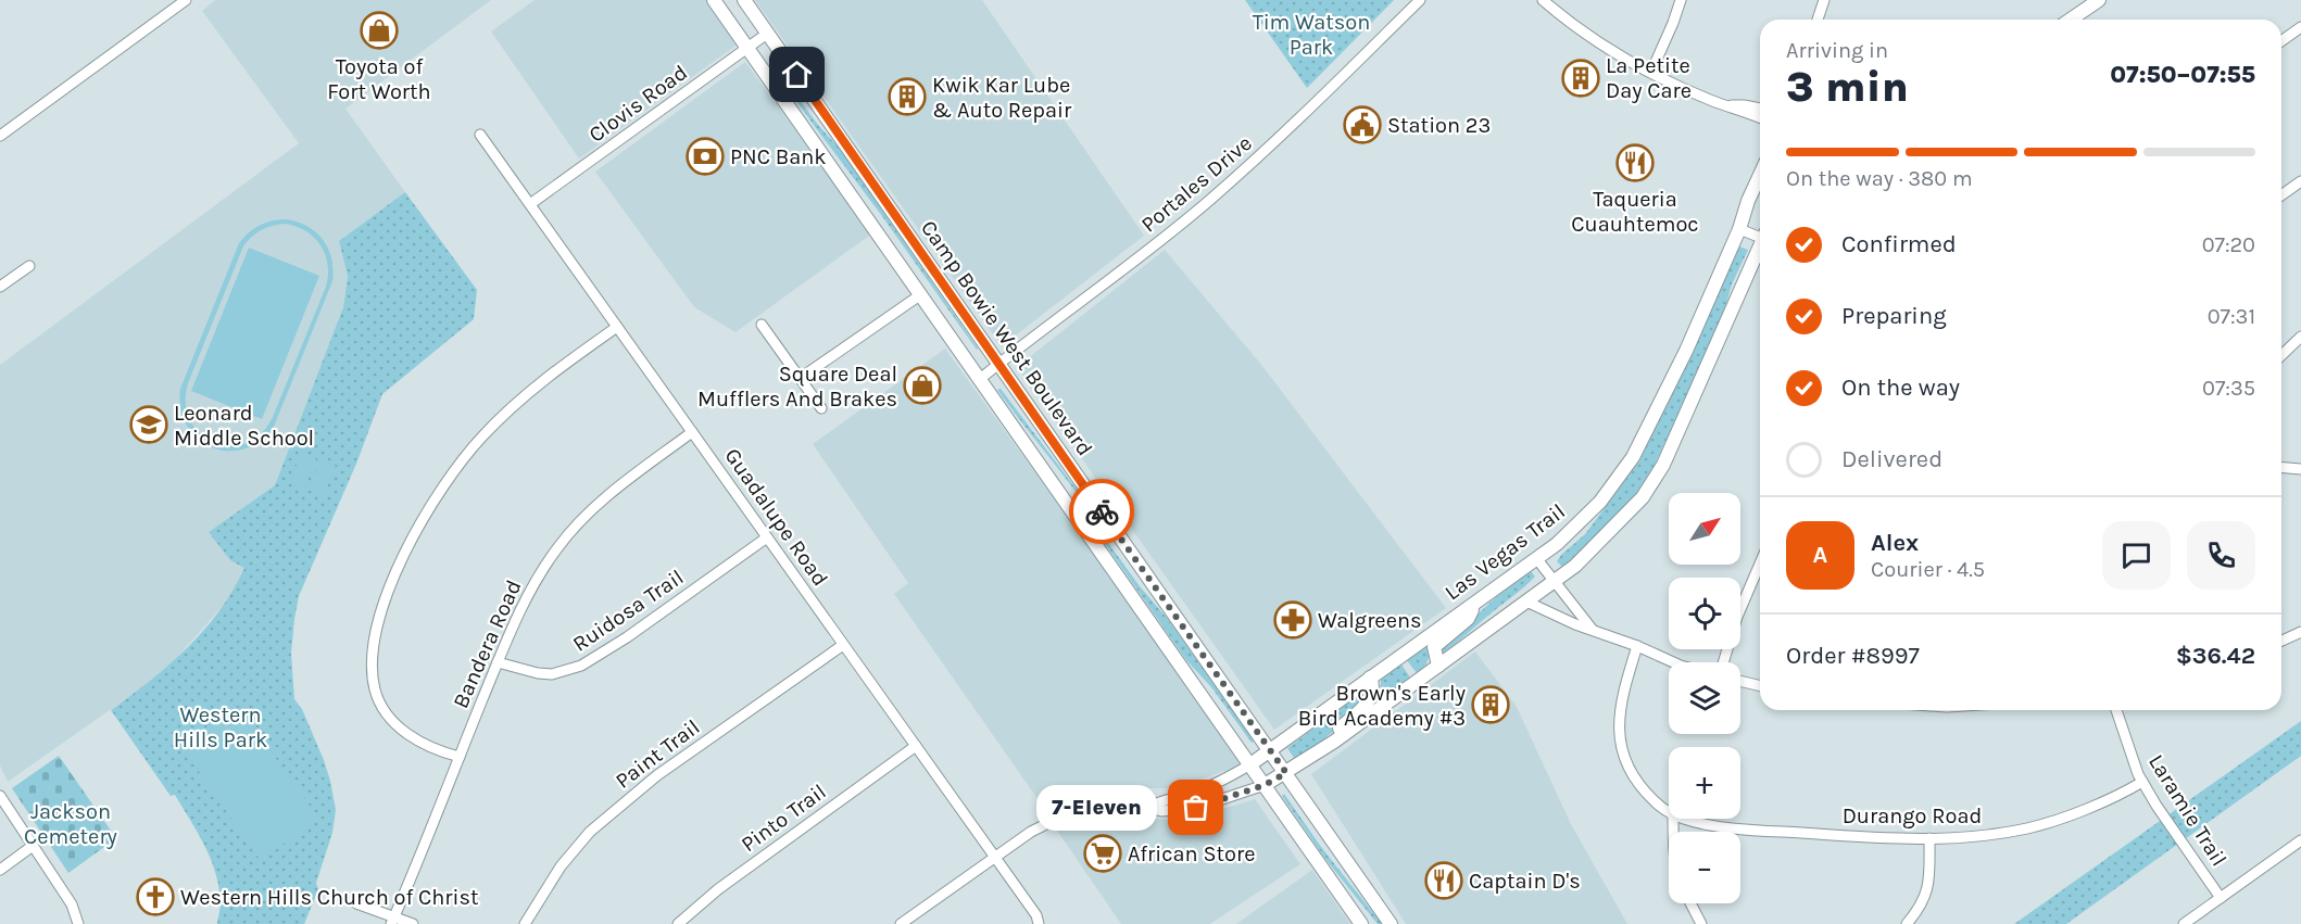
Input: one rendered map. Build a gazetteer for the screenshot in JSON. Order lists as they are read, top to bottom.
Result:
{
  "streets": {
    "main road": ["Camp Bowie West Boulevard", "Las Vegas Trail"],
    "street": [
      "Clovis Road",
      "Portales Drive",
      "Guadalupe Road",
      "Ruidosa Trail",
      "Bandera Road",
      "Paint Trail",
      "Laramie Trail",
      "Durango Road",
      "Pinto Trail"
    ]
  },
  "crossings": [
    ["Clovis Road", "Camp Bowie West Boulevard"],
    ["Clovis Road", "Guadalupe Road"],
    ["Portales Drive", "Camp Bowie West Boulevard"],
    ["Camp Bowie West Boulevard", "Las Vegas Trail"],
    ["Guadalupe Road", "Ruidosa Trail"],
    ["Guadalupe Road", "Bandera Road"],
    ["Guadalupe Road", "Paint Trail"],
    ["Guadalupe Road", "Pinto Trail"],
    ["Ruidosa Trail", "Bandera Road"],
    ["Laramie Trail", "Durango Road"]
  ],
  "parks": ["Tim Watson Park", "Western Hills Park", "Jackson Cemetery"],
  "places": {
    "shop": ["Toyota of Fort Worth", "Square Deal Mufflers And Brakes"],
    "building": ["La Petite Day Care", "Kwik Kar Lube & Auto Repair", "Brown's Early Bird Academy #3"],
    "public building": ["Station 23"],
    "bank": ["PNC Bank"],
    "restaurant": ["Taqueria Cuauhtemoc", "Captain D's"],
    "school or university": ["Leonard Middle School"],
    "pharmacy": ["Walgreens"],
    "other": ["7-Eleven"],
    "supermarket": ["African Store"],
    "church": ["Western Hills Church of Christ"]
  },
  "north": "top right",
  "page": {
    "heading": ["3 min", "Arriving in", "07:50–07:55"],
    "panel": [
      "Alex",
      "Courier · 4.5",
      "Order #8997",
      "$36.42"
    ],
    "bar": "On the way · 380 m",
    "list": [
      ["Confirmed", "07:20"],
      ["Preparing", "07:31"],
      ["On the way", "07:35"],
      "Delivered"
    ],
    "map_buttons": ["+", "−"],
    "round": "A",
    "bubble": "7-Eleven"
  }
}
